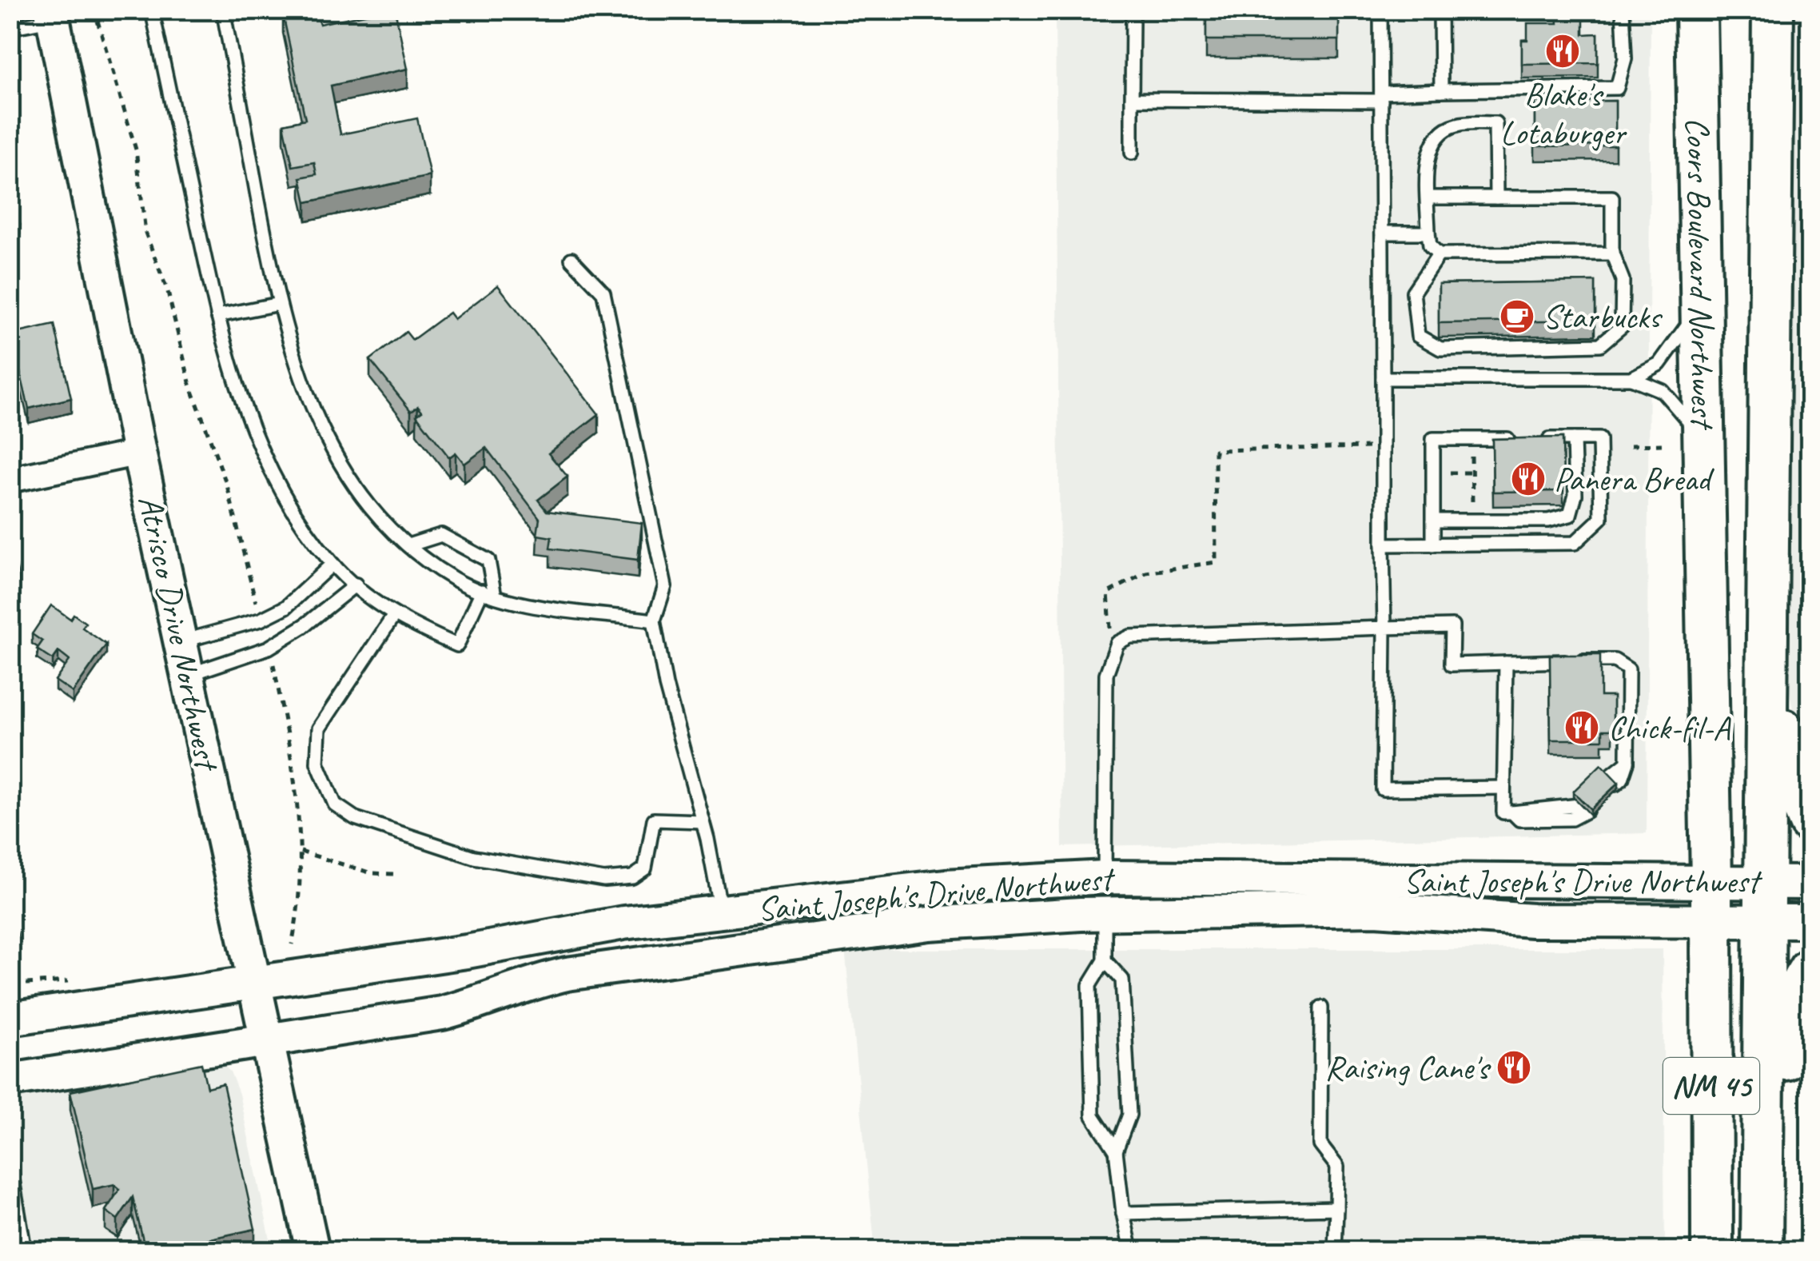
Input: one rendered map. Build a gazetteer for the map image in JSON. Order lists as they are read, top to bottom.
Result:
{
  "streets": {
    "main road": ["Coors Boulevard Northwest", "NM 45"],
    "street": ["Atrisco Drive Northwest", "Saint Joseph's Drive Northwest"]
  },
  "crossings": [
    ["Coors Boulevard Northwest", "Saint Joseph's Drive Northwest"],
    ["Atrisco Drive Northwest", "Saint Joseph's Drive Northwest"]
  ],
  "places": {
    "restaurant": [
      "Blake's Lotaburger",
      "Panera Bread",
      "Chick-fil-A",
      "Raising Cane's"
    ],
    "cafe": ["Starbucks"]
  }
}
